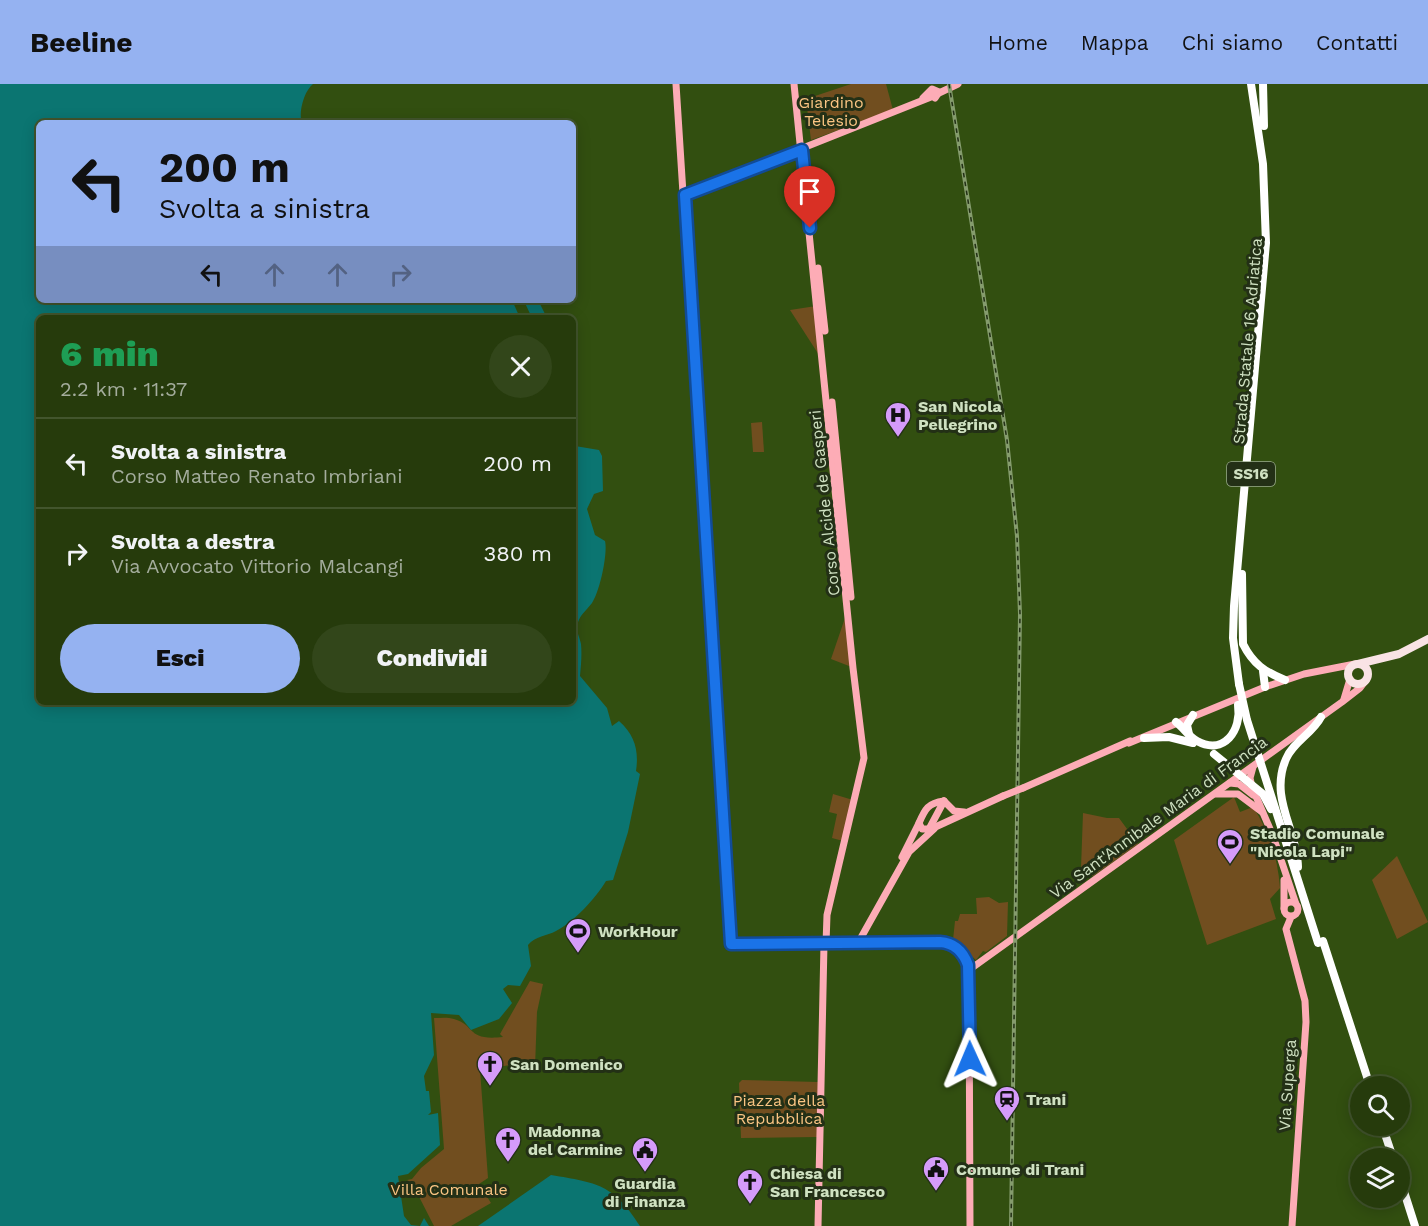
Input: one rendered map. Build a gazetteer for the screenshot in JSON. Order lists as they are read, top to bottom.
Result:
{
  "streets": {
    "highway": ["Strada Statale 16 Adriatica", "SS16"],
    "street": ["Corso Alcide de Gasperi", "Via Sant'Annibale Maria di Francia", "Via Superga"]
  },
  "crossings": [
    ["Strada Statale 16 Adriatica", "SS16"],
    ["SS16", "Via Sant'Annibale Maria di Francia"],
    ["Via Sant'Annibale Maria di Francia", "Via Superga"]
  ],
  "parks": ["Giardino Telesio", "Piazza della Repubblica", "Villa Comunale"],
  "places": {
    "hospital": ["San Nicola Pellegrino"],
    "sports": ["Stadio Comunale \"Nicola Lapi\"", "WorkHour"],
    "church": ["San Domenico", "Madonna del Carmine", "Chiesa di San Francesco"],
    "station": ["Trani"],
    "public building": ["Guardia di Finanza", "Comune di Trani"]
  },
  "page": {
    "header": "Beeline",
    "nav": [
      "Home",
      "Mappa",
      "Chi siamo",
      "Contatti"
    ],
    "turn": ["200 m", "Svolta a sinistra"],
    "heading": ["6 min", "2.2 km · 11:37"],
    "list": [
      {
        "name": "Svolta a sinistra",
        "note": "Corso Matteo Renato Imbriani",
        "value": "200 m"
      },
      {
        "name": "Svolta a destra",
        "note": "Via Avvocato Vittorio Malcangi",
        "value": "380 m"
      }
    ],
    "buttons": ["Esci", "Condividi"]
  }
}
